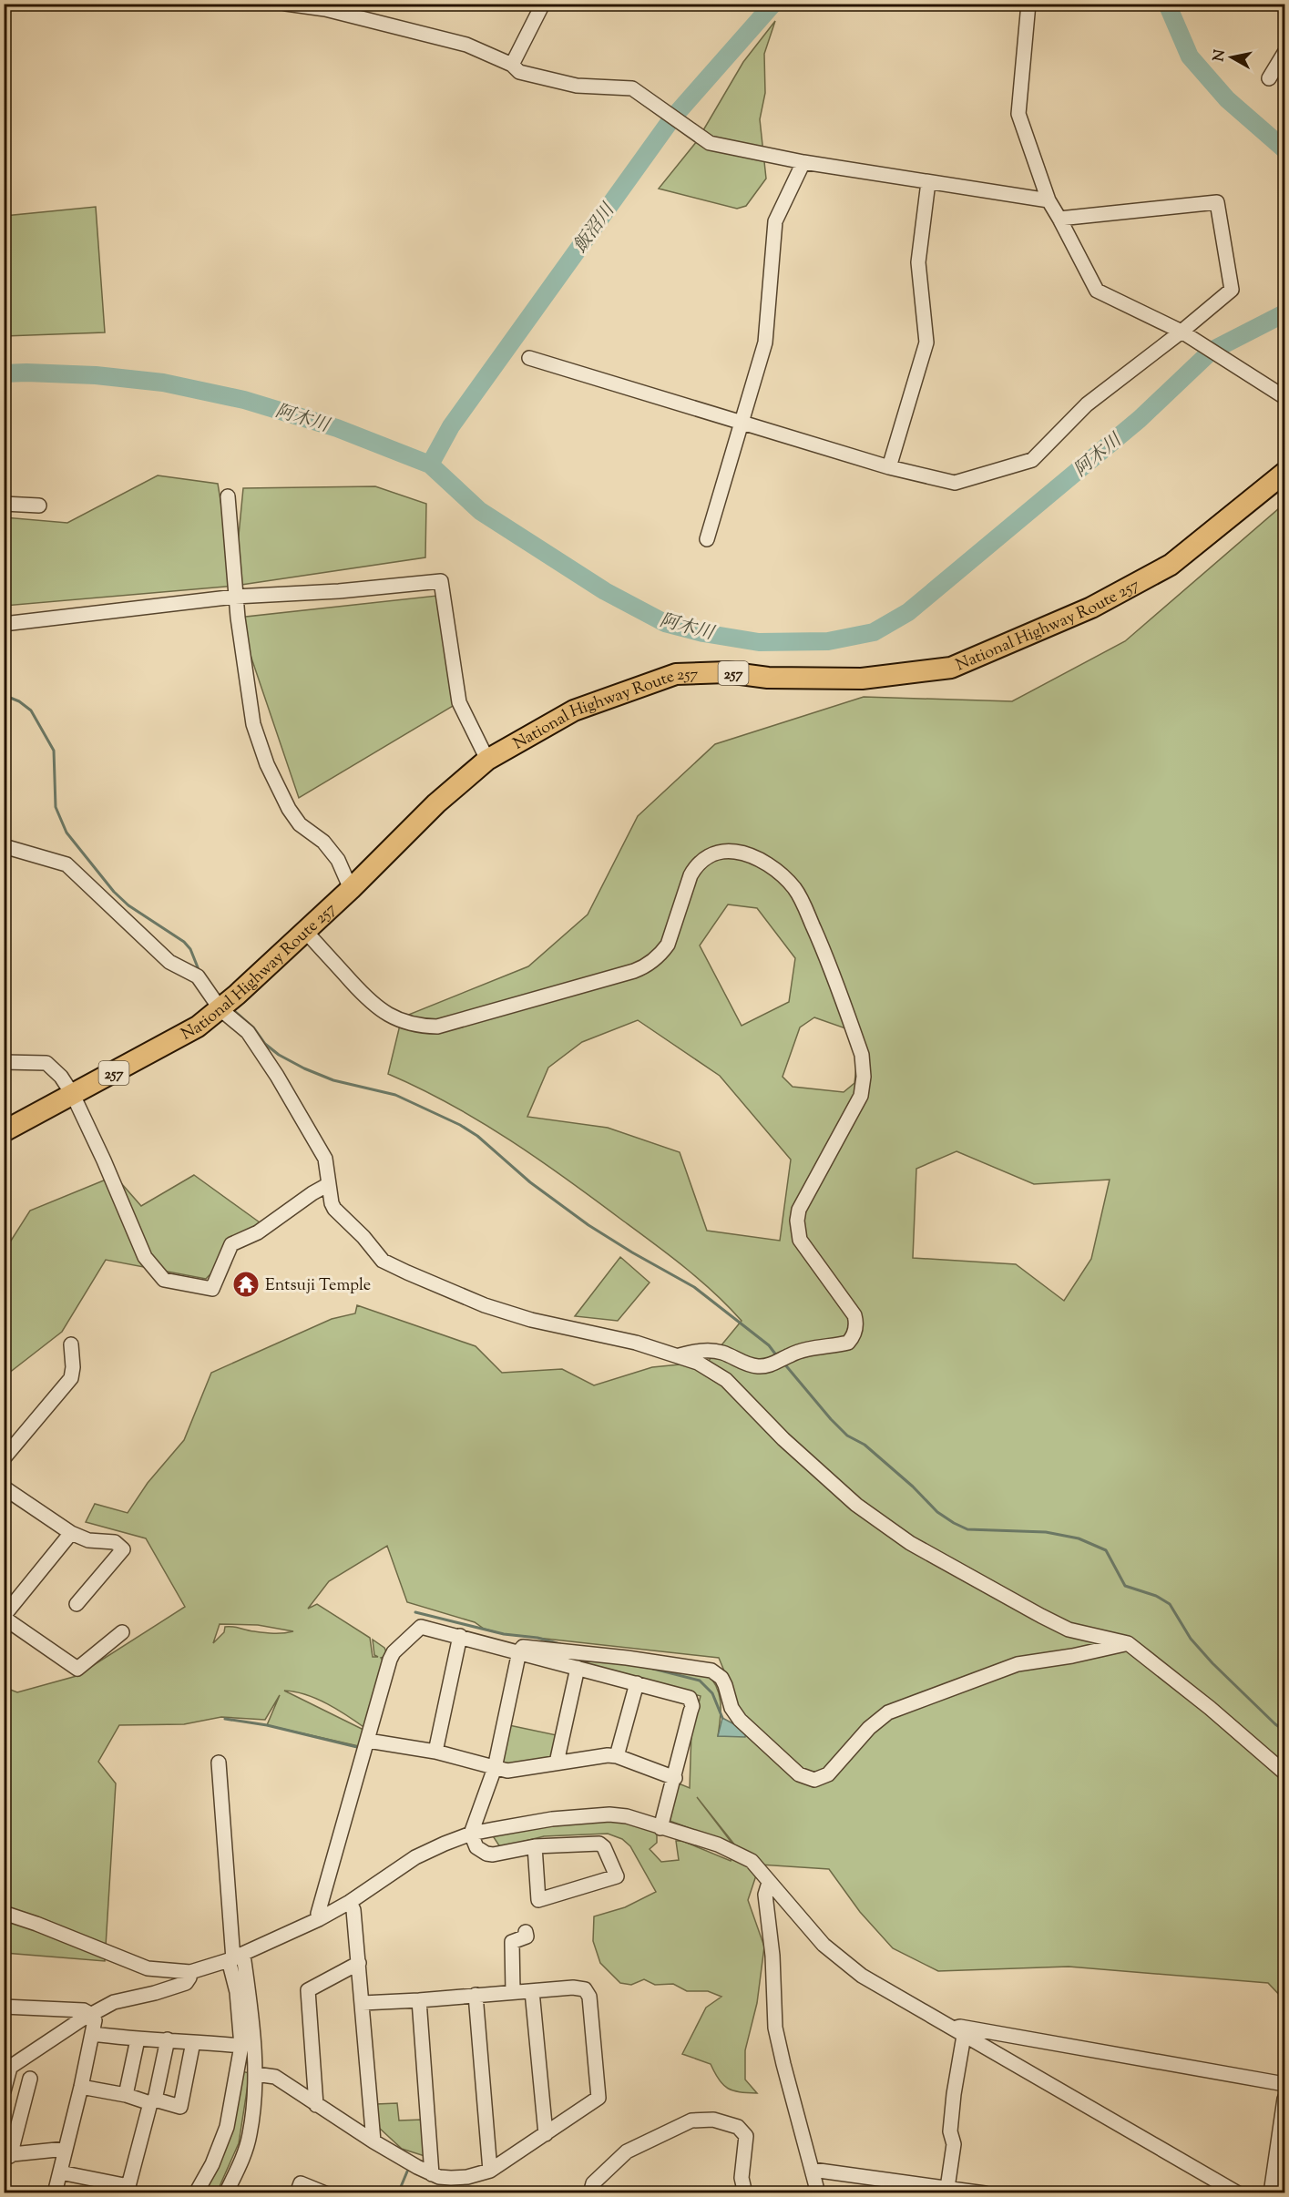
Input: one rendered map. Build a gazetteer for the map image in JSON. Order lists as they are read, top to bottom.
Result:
{
  "streets": {
    "highway": ["National Highway Route 257", "257"]
  },
  "water": ["飯沼川", "阿木川"],
  "places": {
    "temple": ["Entsuji Temple"]
  },
  "north": "left"
}
